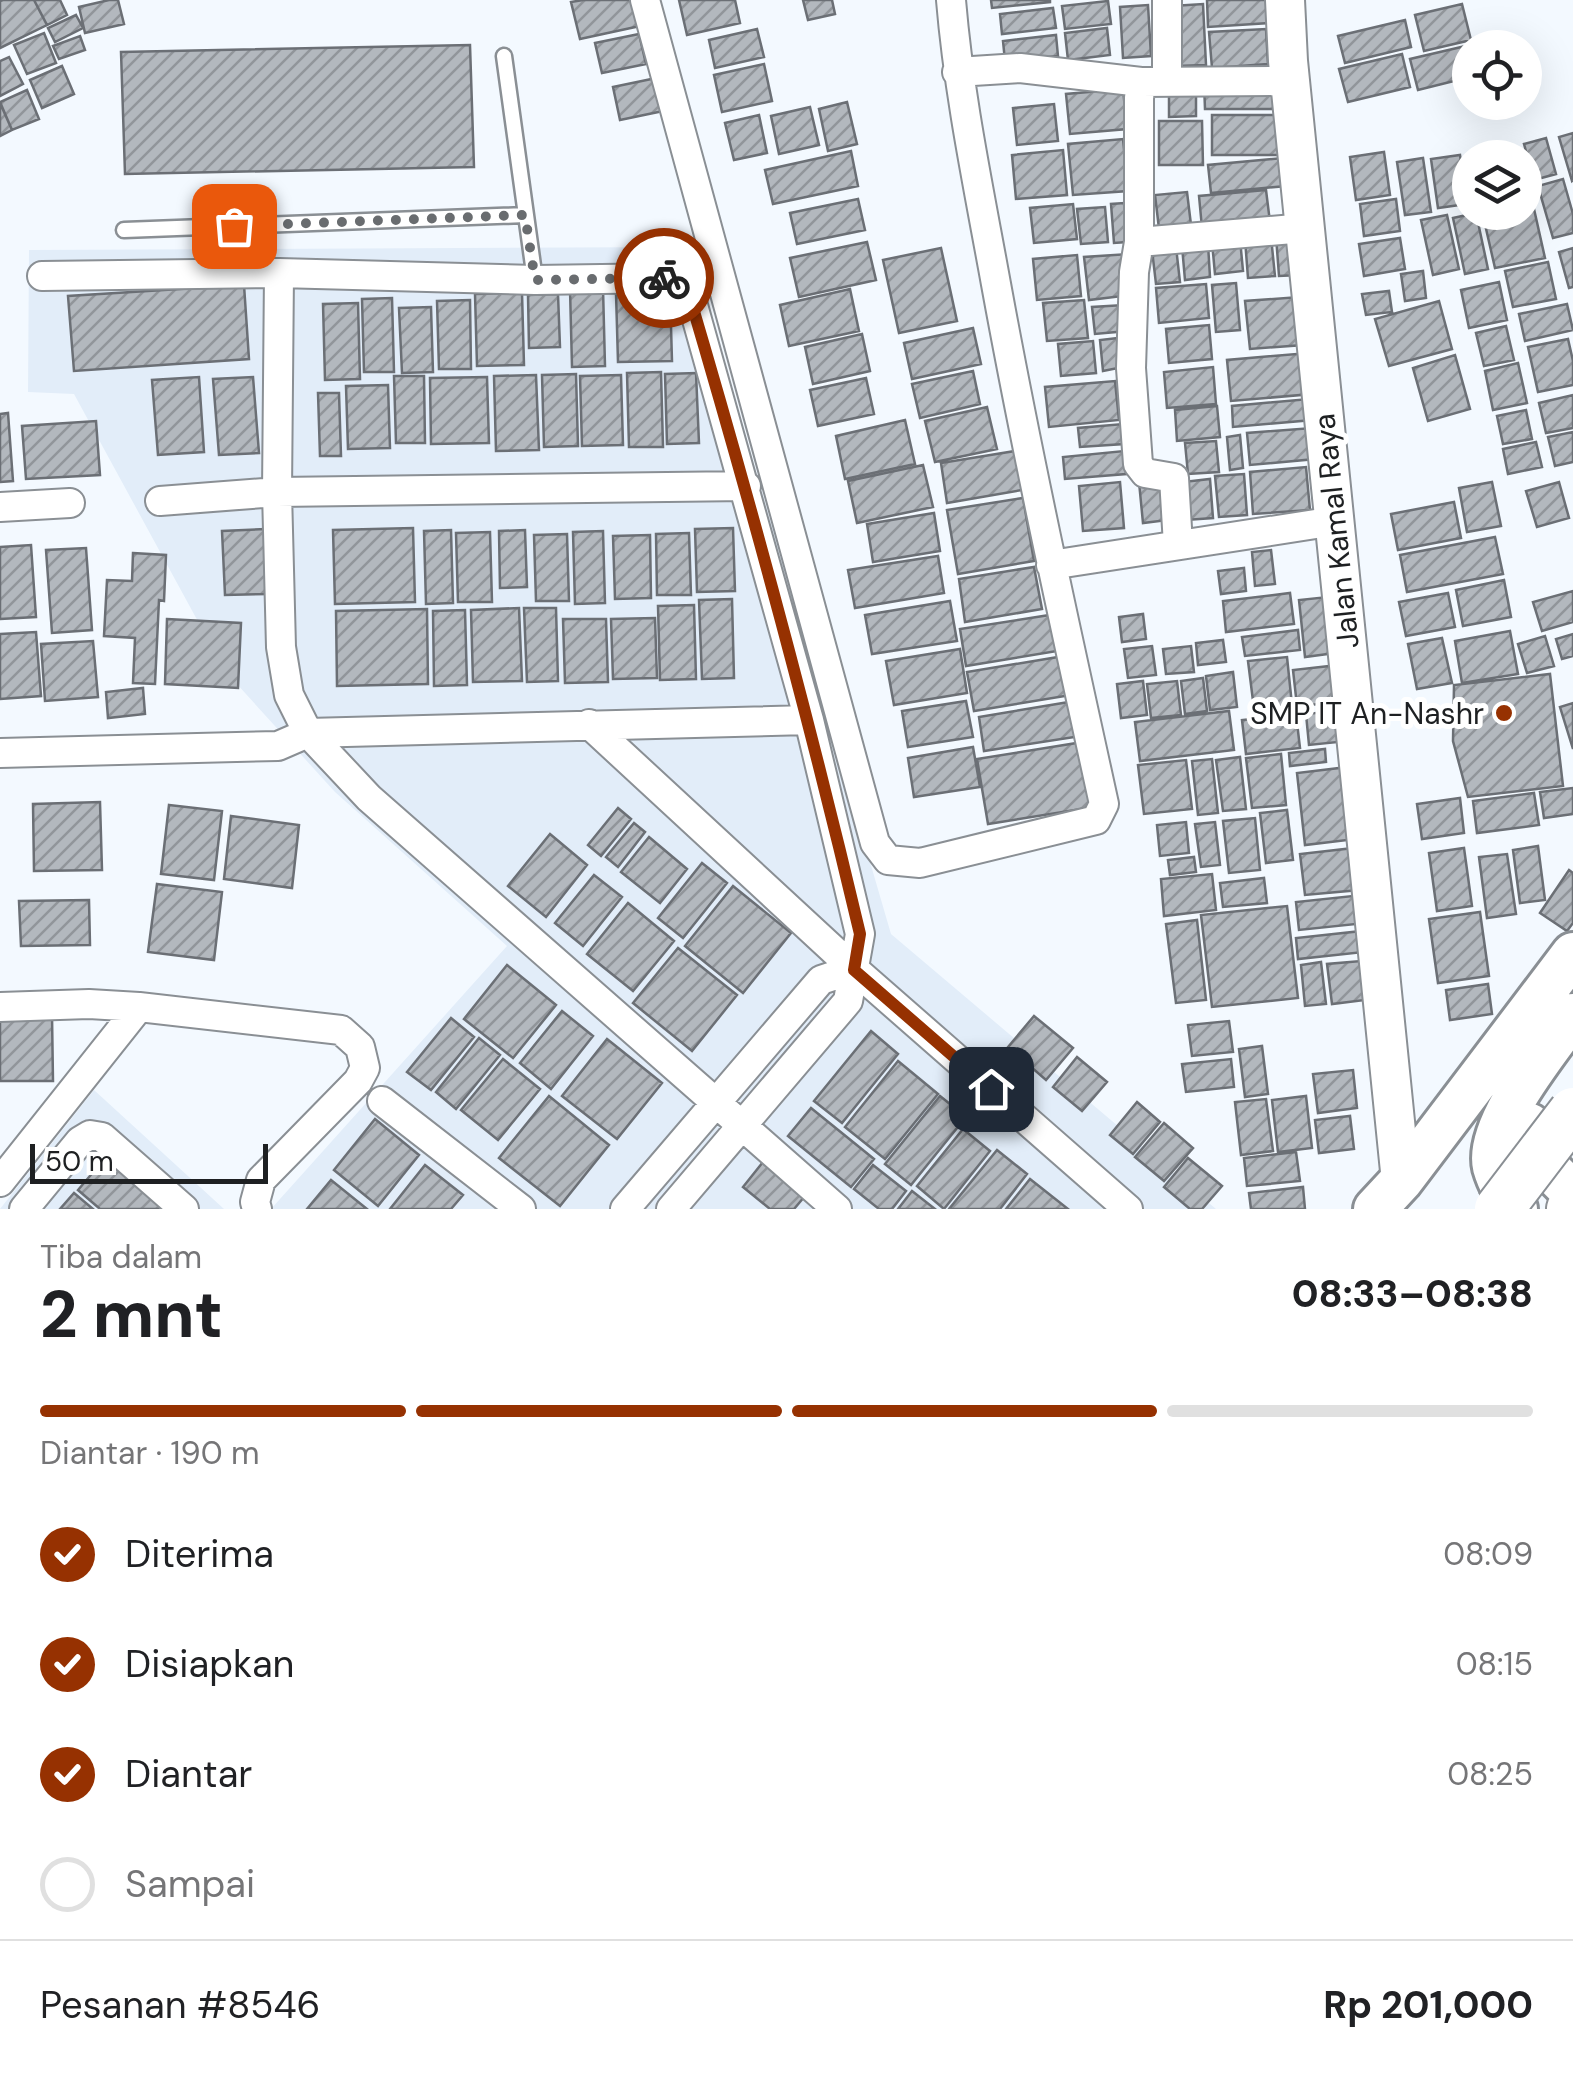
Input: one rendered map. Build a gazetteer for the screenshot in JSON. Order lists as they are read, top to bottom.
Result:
{
  "streets": {
    "main road": ["Jalan Kamal Raya"]
  },
  "places": ["SMP IT An-Nashr"],
  "scale_bar": "50 m",
  "page": {
    "scale": "50 m",
    "heading": ["2 mnt", "Tiba dalam", "08:33–08:38"],
    "panel": ["Pesanan #8546", "Rp 201,000"],
    "bar": "Diantar · 190 m",
    "list": [
      ["Diterima", "08:09"],
      ["Disiapkan", "08:15"],
      ["Diantar", "08:25"],
      "Sampai"
    ]
  }
}
